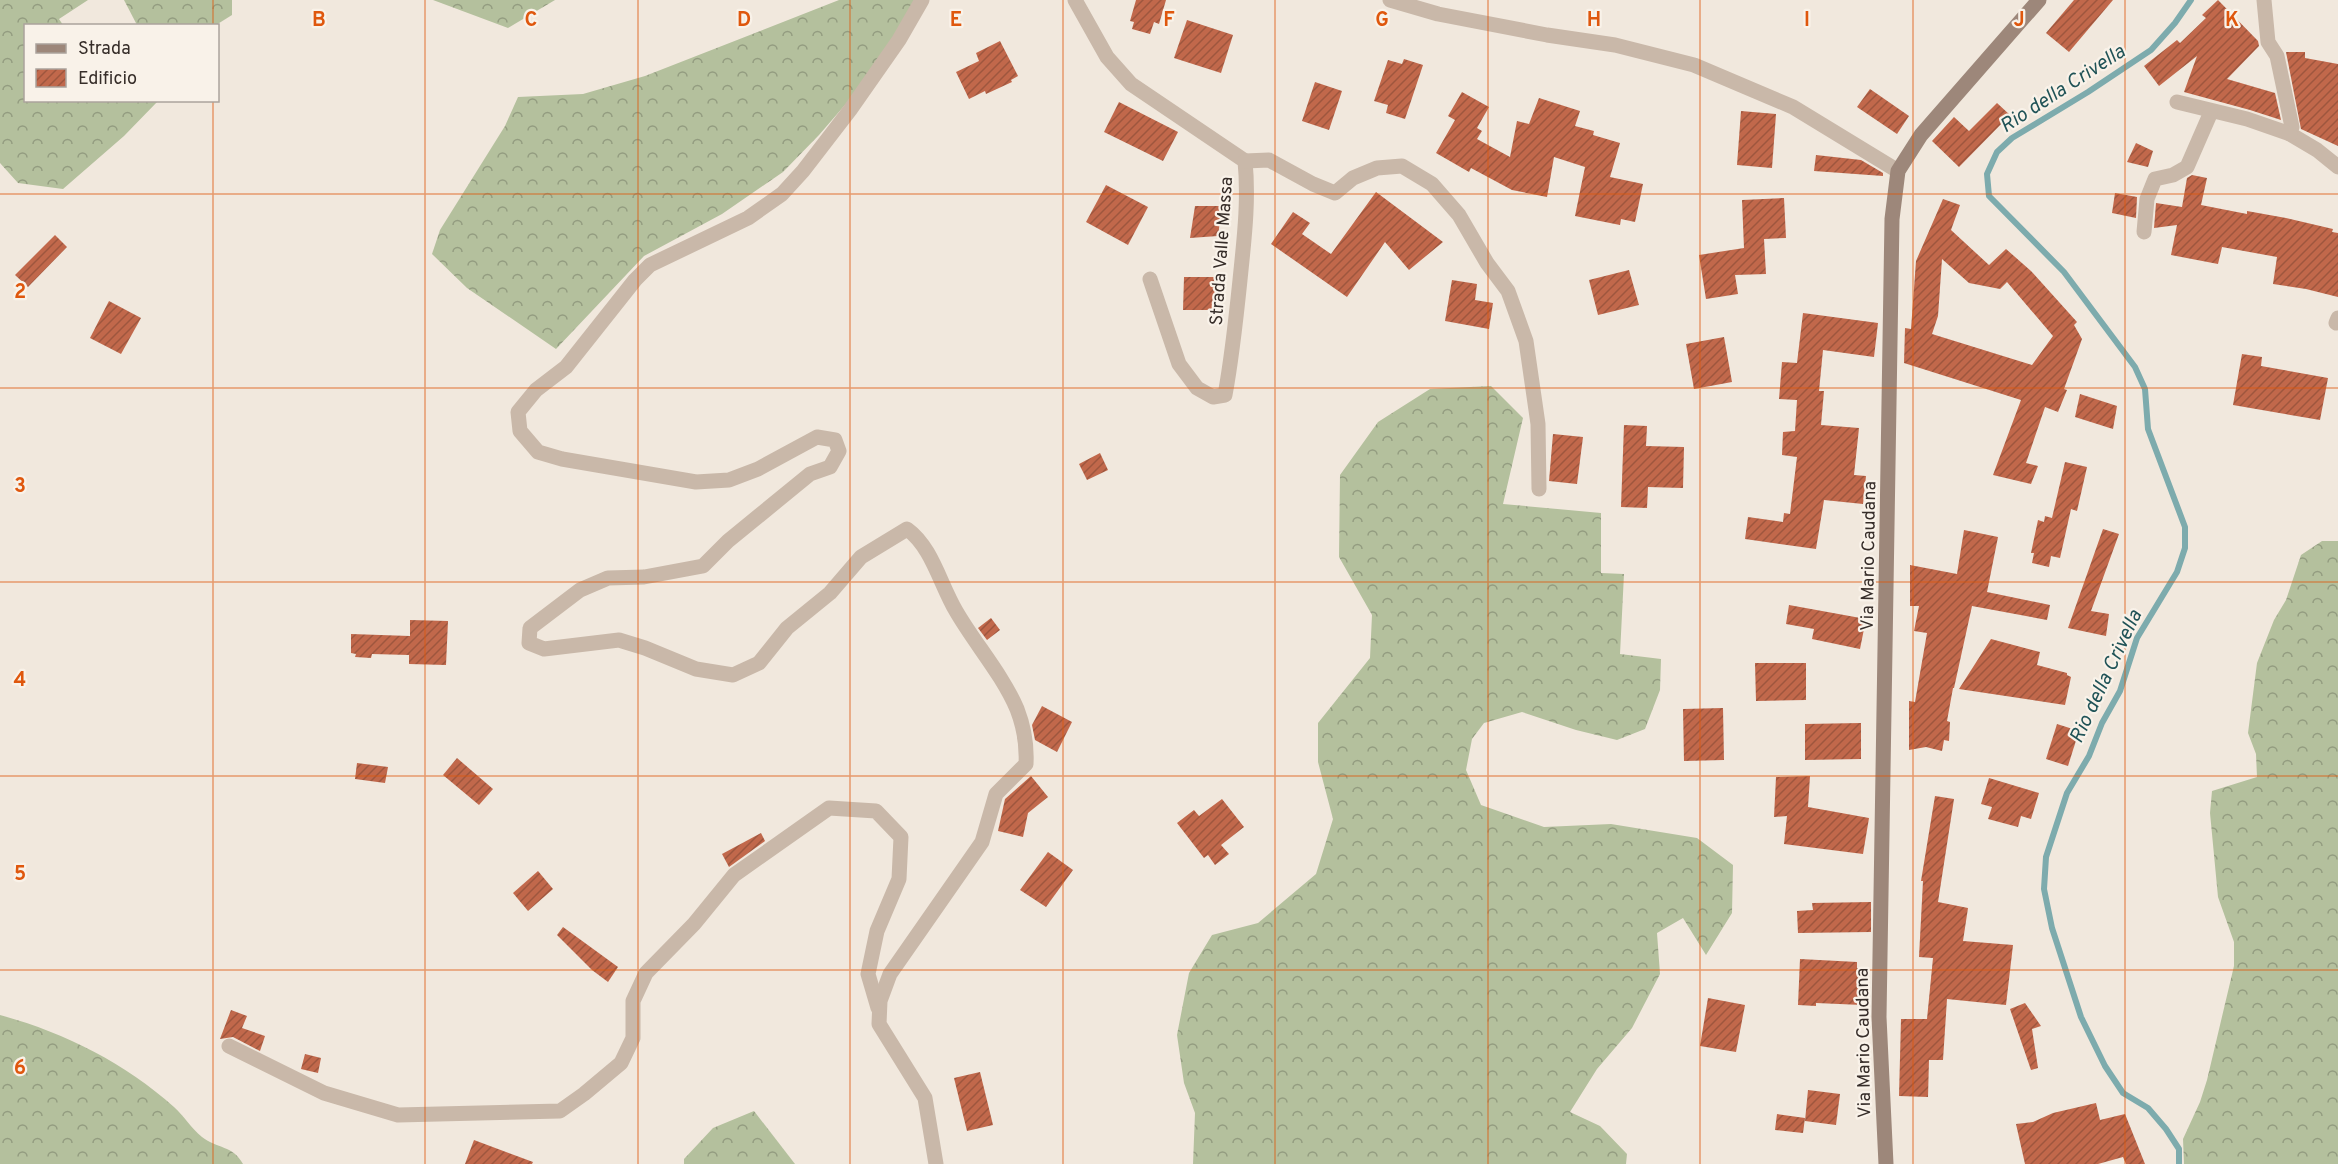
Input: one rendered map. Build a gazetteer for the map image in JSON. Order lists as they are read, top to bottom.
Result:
{
  "streets": {
    "main road": ["Via Mario Caudana"],
    "street": ["Strada Valle Massa"]
  },
  "water": ["Rio della Crivella"],
  "legend": ["Strada", "Edificio"],
  "grid": {
    "columns": [
      "B",
      "C",
      "D",
      "E",
      "F",
      "G",
      "H",
      "I",
      "J",
      "K"
    ],
    "rows": [
      "2",
      "3",
      "4",
      "5",
      "6"
    ]
  }
}
